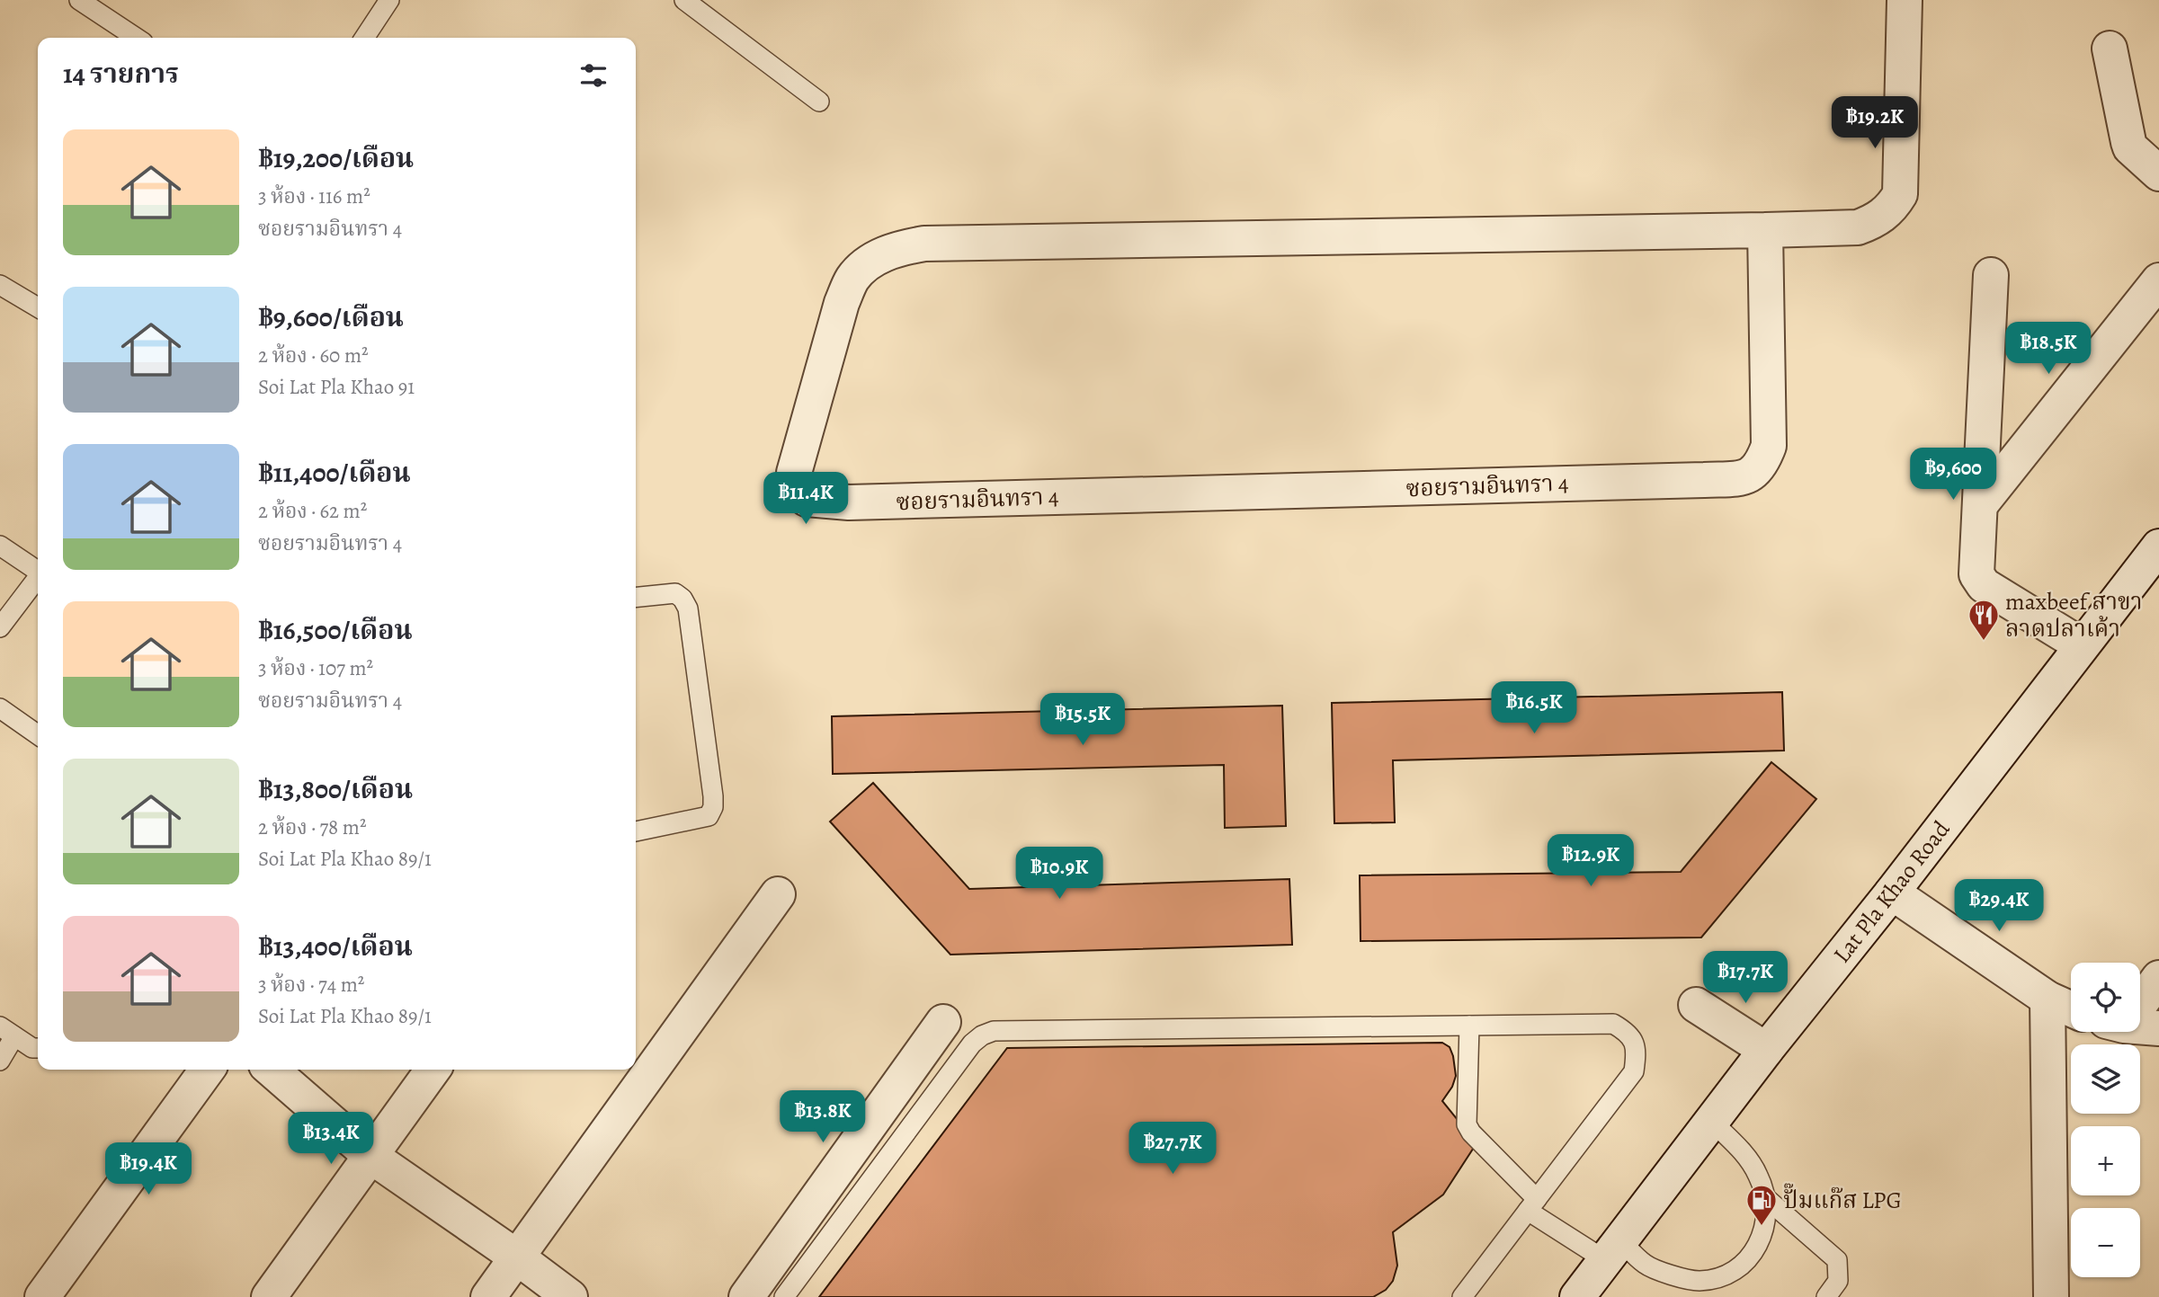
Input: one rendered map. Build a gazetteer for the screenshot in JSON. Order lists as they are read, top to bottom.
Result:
{
  "streets": {
    "street": ["ซอยรามอินทรา 4", "Lat Pla Khao Road"]
  },
  "places": {
    "restaurant": ["maxbeef สาขา ลาดปลาเค้า"],
    "fuel station": ["ปั๊มแก๊ส LPG"]
  },
  "page": {
    "heading": "14 รายการ",
    "price": [
      "฿19.2K",
      "฿18.5K",
      "฿9,600",
      "฿11.4K",
      "฿16.5K",
      "฿15.5K",
      "฿12.9K",
      "฿10.9K",
      "฿29.4K",
      "฿17.7K",
      "฿13.8K",
      "฿13.4K",
      "฿27.7K",
      "฿19.4K"
    ],
    "list": [
      {
        "name": "฿19,200/เดือน",
        "note": "3 ห้อง · 116 m² · ซอยรามอินทรา 4"
      },
      {
        "name": "฿9,600/เดือน",
        "note": "2 ห้อง · 60 m² · Soi Lat Pla Khao 91"
      },
      {
        "name": "฿11,400/เดือน",
        "note": "2 ห้อง · 62 m² · ซอยรามอินทรา 4"
      },
      {
        "name": "฿16,500/เดือน",
        "note": "3 ห้อง · 107 m² · ซอยรามอินทรา 4"
      },
      {
        "name": "฿13,800/เดือน",
        "note": "2 ห้อง · 78 m² · Soi Lat Pla Khao 89/1"
      },
      {
        "name": "฿13,400/เดือน",
        "note": "3 ห้อง · 74 m² · Soi Lat Pla Khao 89/1"
      }
    ],
    "map_buttons": ["+", "−"]
  }
}
